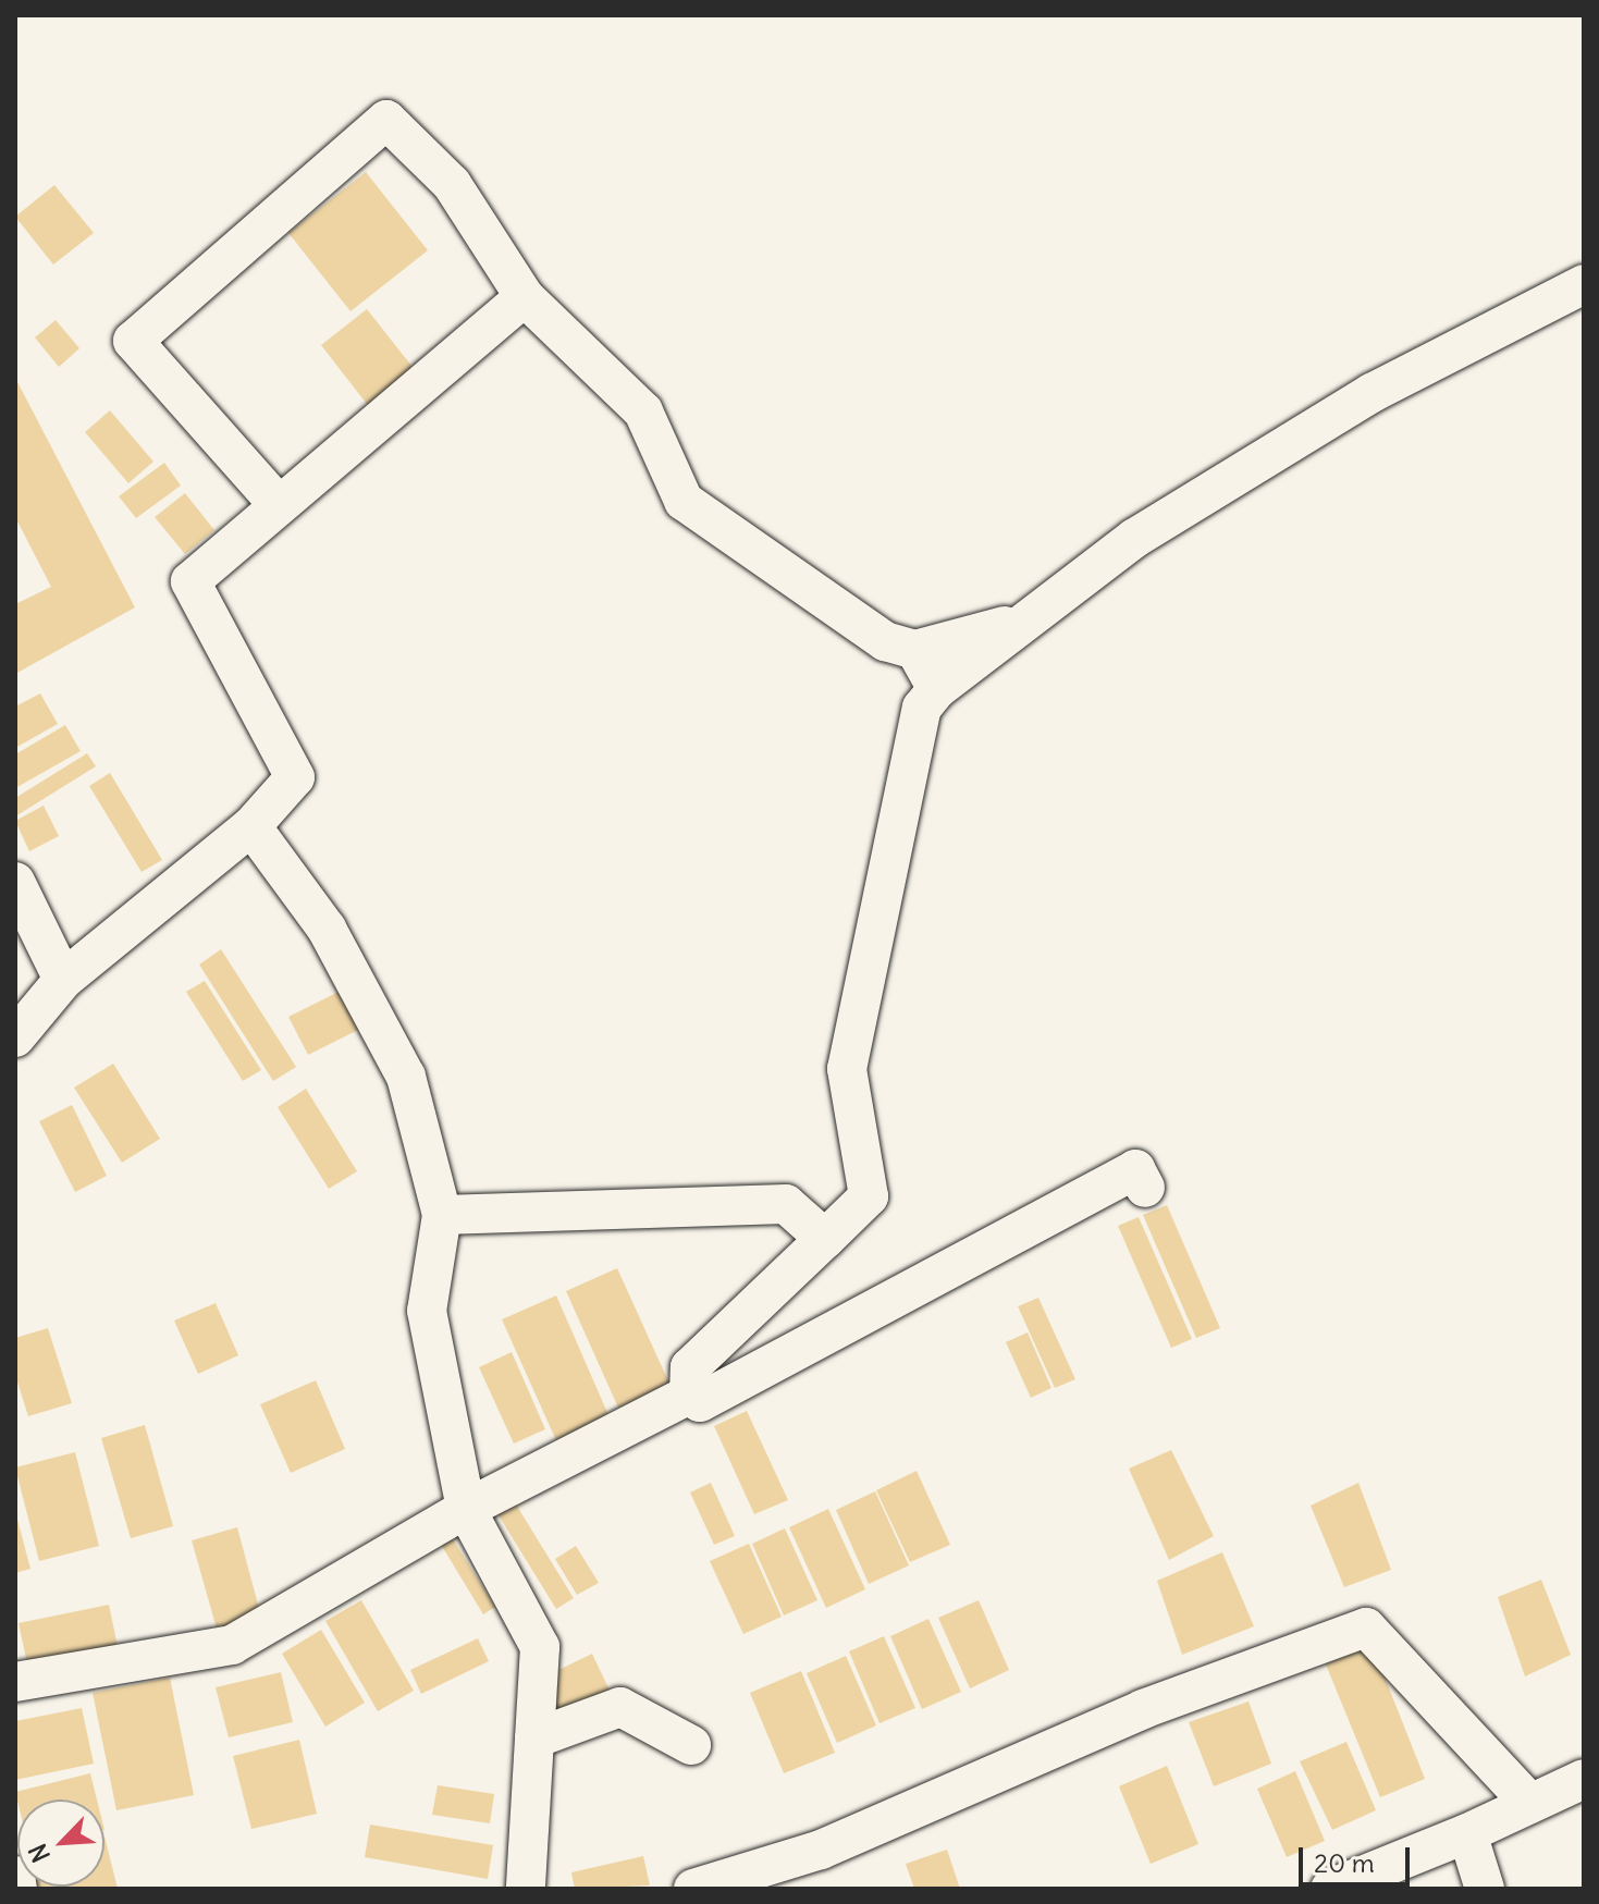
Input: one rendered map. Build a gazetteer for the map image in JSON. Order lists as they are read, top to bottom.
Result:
{
  "scale_bar": "20 m",
  "north": "bottom left"
}
